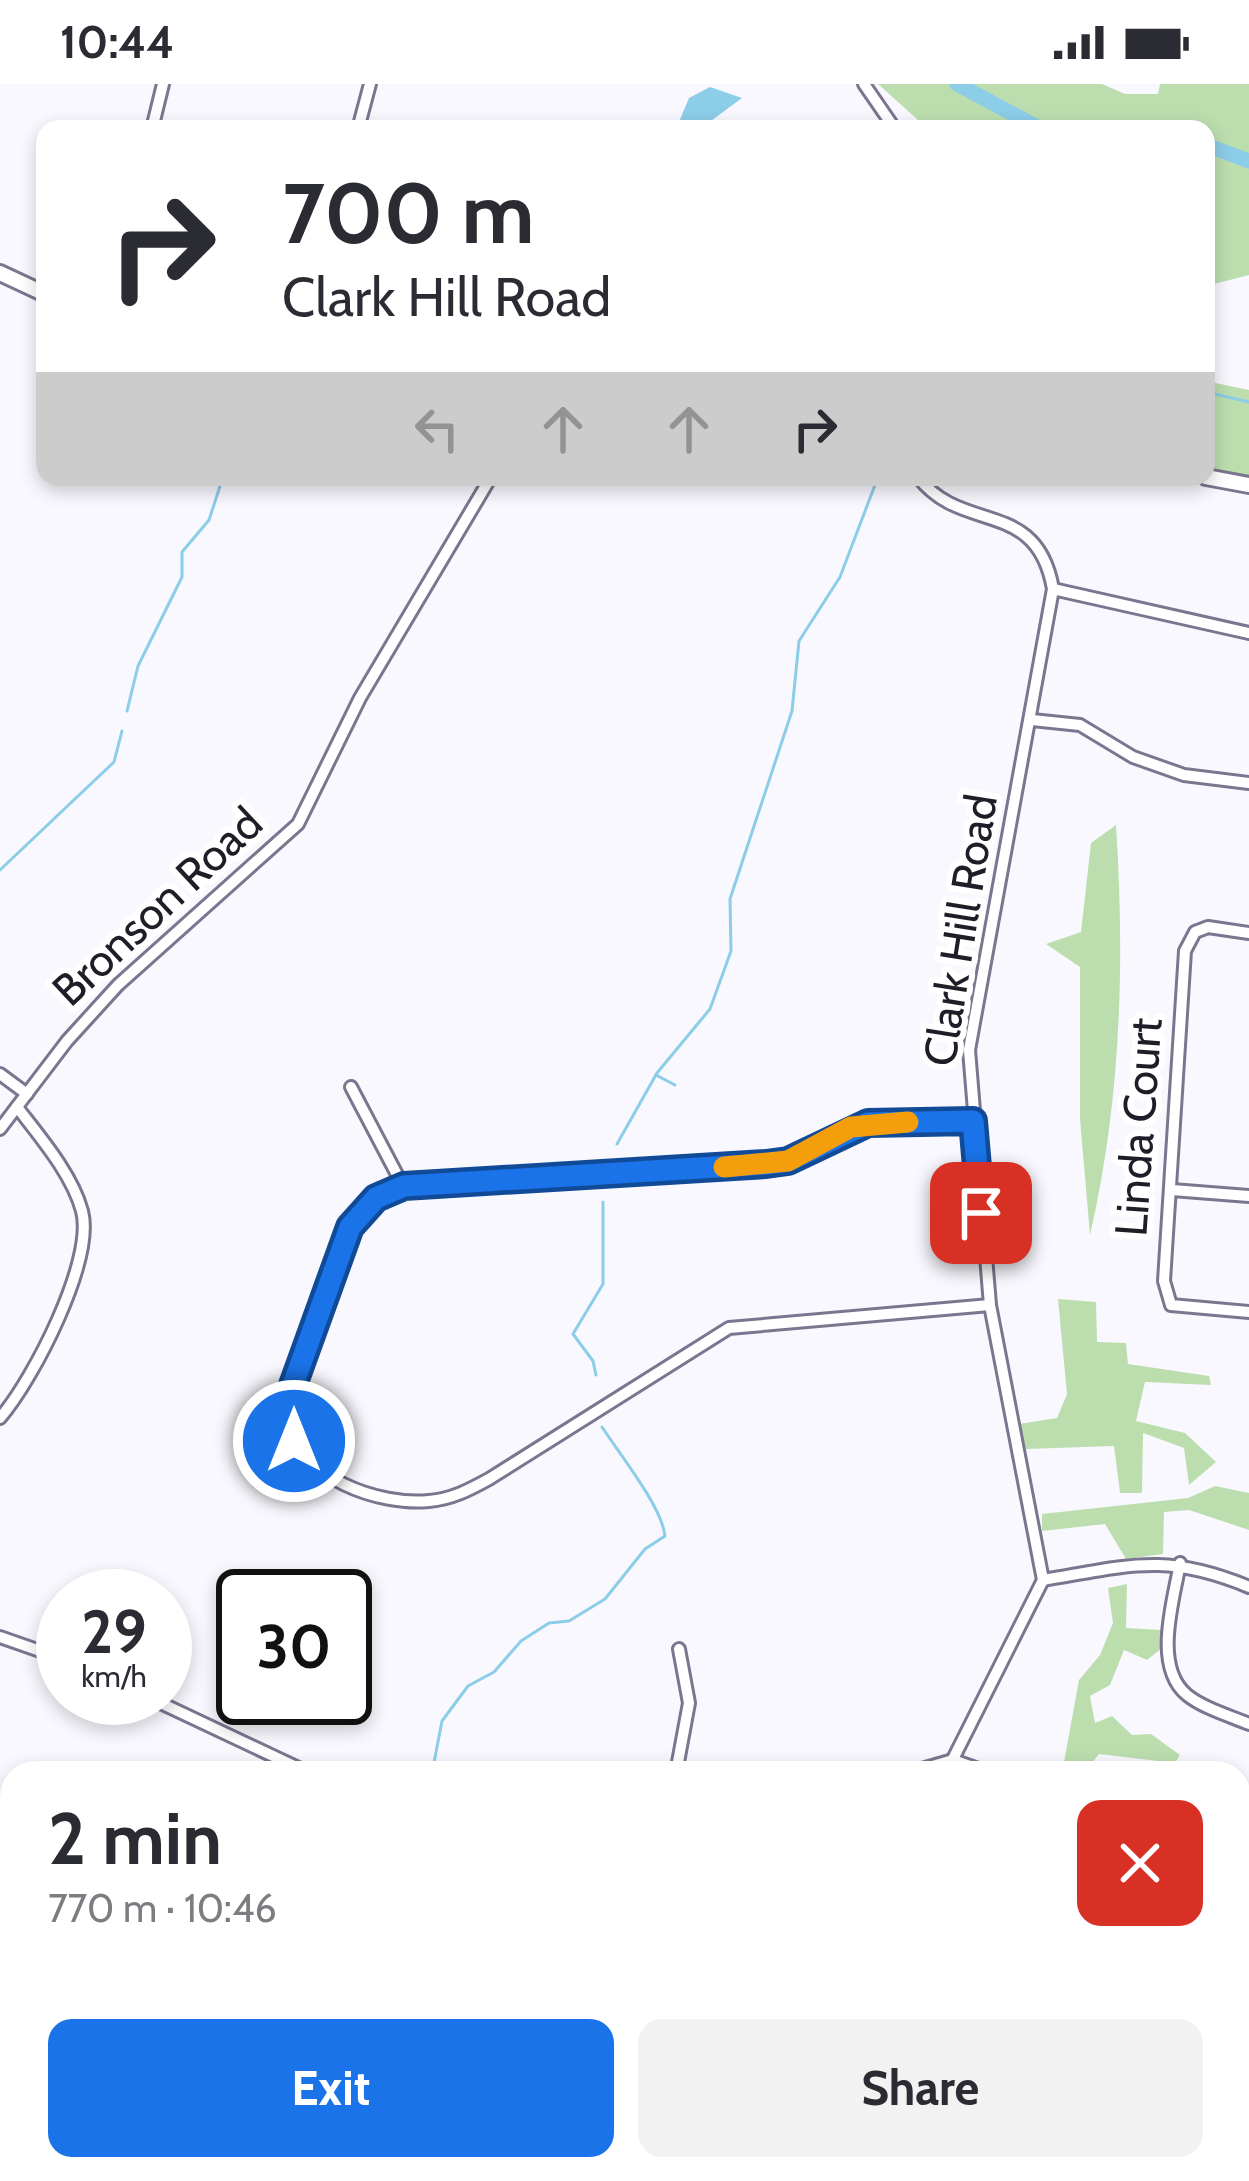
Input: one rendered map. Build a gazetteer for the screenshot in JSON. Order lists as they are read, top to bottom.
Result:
{
  "streets": {
    "street": ["Bronson Road", "Clark Hill Road", "Linda Court"]
  },
  "page": {
    "status": "10:44",
    "turn": ["700 m", "Clark Hill Road"],
    "speed": "29 km/h",
    "limit": "30",
    "heading": ["2 min", "770 m · 10:46"],
    "buttons": ["Exit", "Share"]
  }
}
